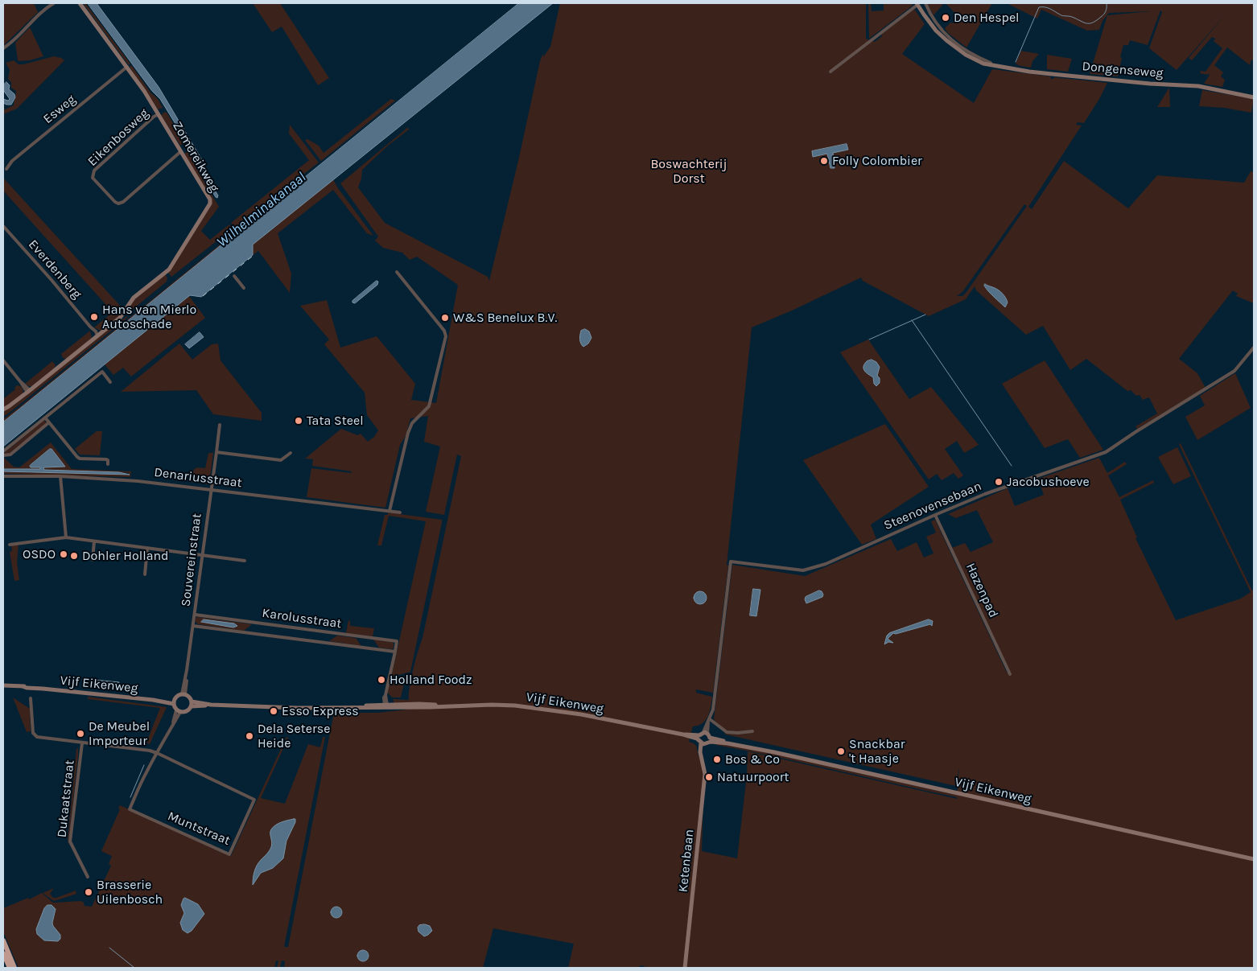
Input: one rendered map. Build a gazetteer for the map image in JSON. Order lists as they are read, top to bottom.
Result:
{
  "streets": {
    "main road": [
      "Dongenseweg",
      "Zomereikweg",
      "Vijf Eikenweg",
      "Ketenbaan"
    ],
    "street": [
      "Esweg",
      "Eikenbosweg",
      "Everdenberg",
      "Denariusstraat",
      "Steenovensebaan",
      "Souvereinstraat",
      "Hazenpad",
      "Karolusstraat",
      "Dukaatstraat",
      "Muntstraat"
    ]
  },
  "crossings": [
    ["Esweg", "Zomereikweg"],
    ["Eikenbosweg", "Zomereikweg"],
    ["Zomereikweg", "Everdenberg"],
    ["Denariusstraat", "Souvereinstraat"],
    ["Steenovensebaan", "Hazenpad"],
    ["Steenovensebaan", "Ketenbaan"],
    ["Souvereinstraat", "Karolusstraat"],
    ["Souvereinstraat", "Vijf Eikenweg"],
    ["Vijf Eikenweg", "Ketenbaan"]
  ],
  "water": ["Wilhelminakanaal"],
  "parks": ["Boswachterij Dorst"],
  "places": [
    "Den Hespel",
    "Folly Colombier",
    "Hans van Mierlo Autoschade",
    "W&S Benelux B.V.",
    "Tata Steel",
    "Jacobushoeve",
    "OSDO",
    "Dohler Holland",
    "Holland Foodz",
    "Esso Express",
    "De Meubel Importeur",
    "Dela Seterse Heide",
    "Snackbar 't Haasje",
    "Bos & Co",
    "Natuurpoort",
    "Brasserie Uilenbosch"
  ]
}
